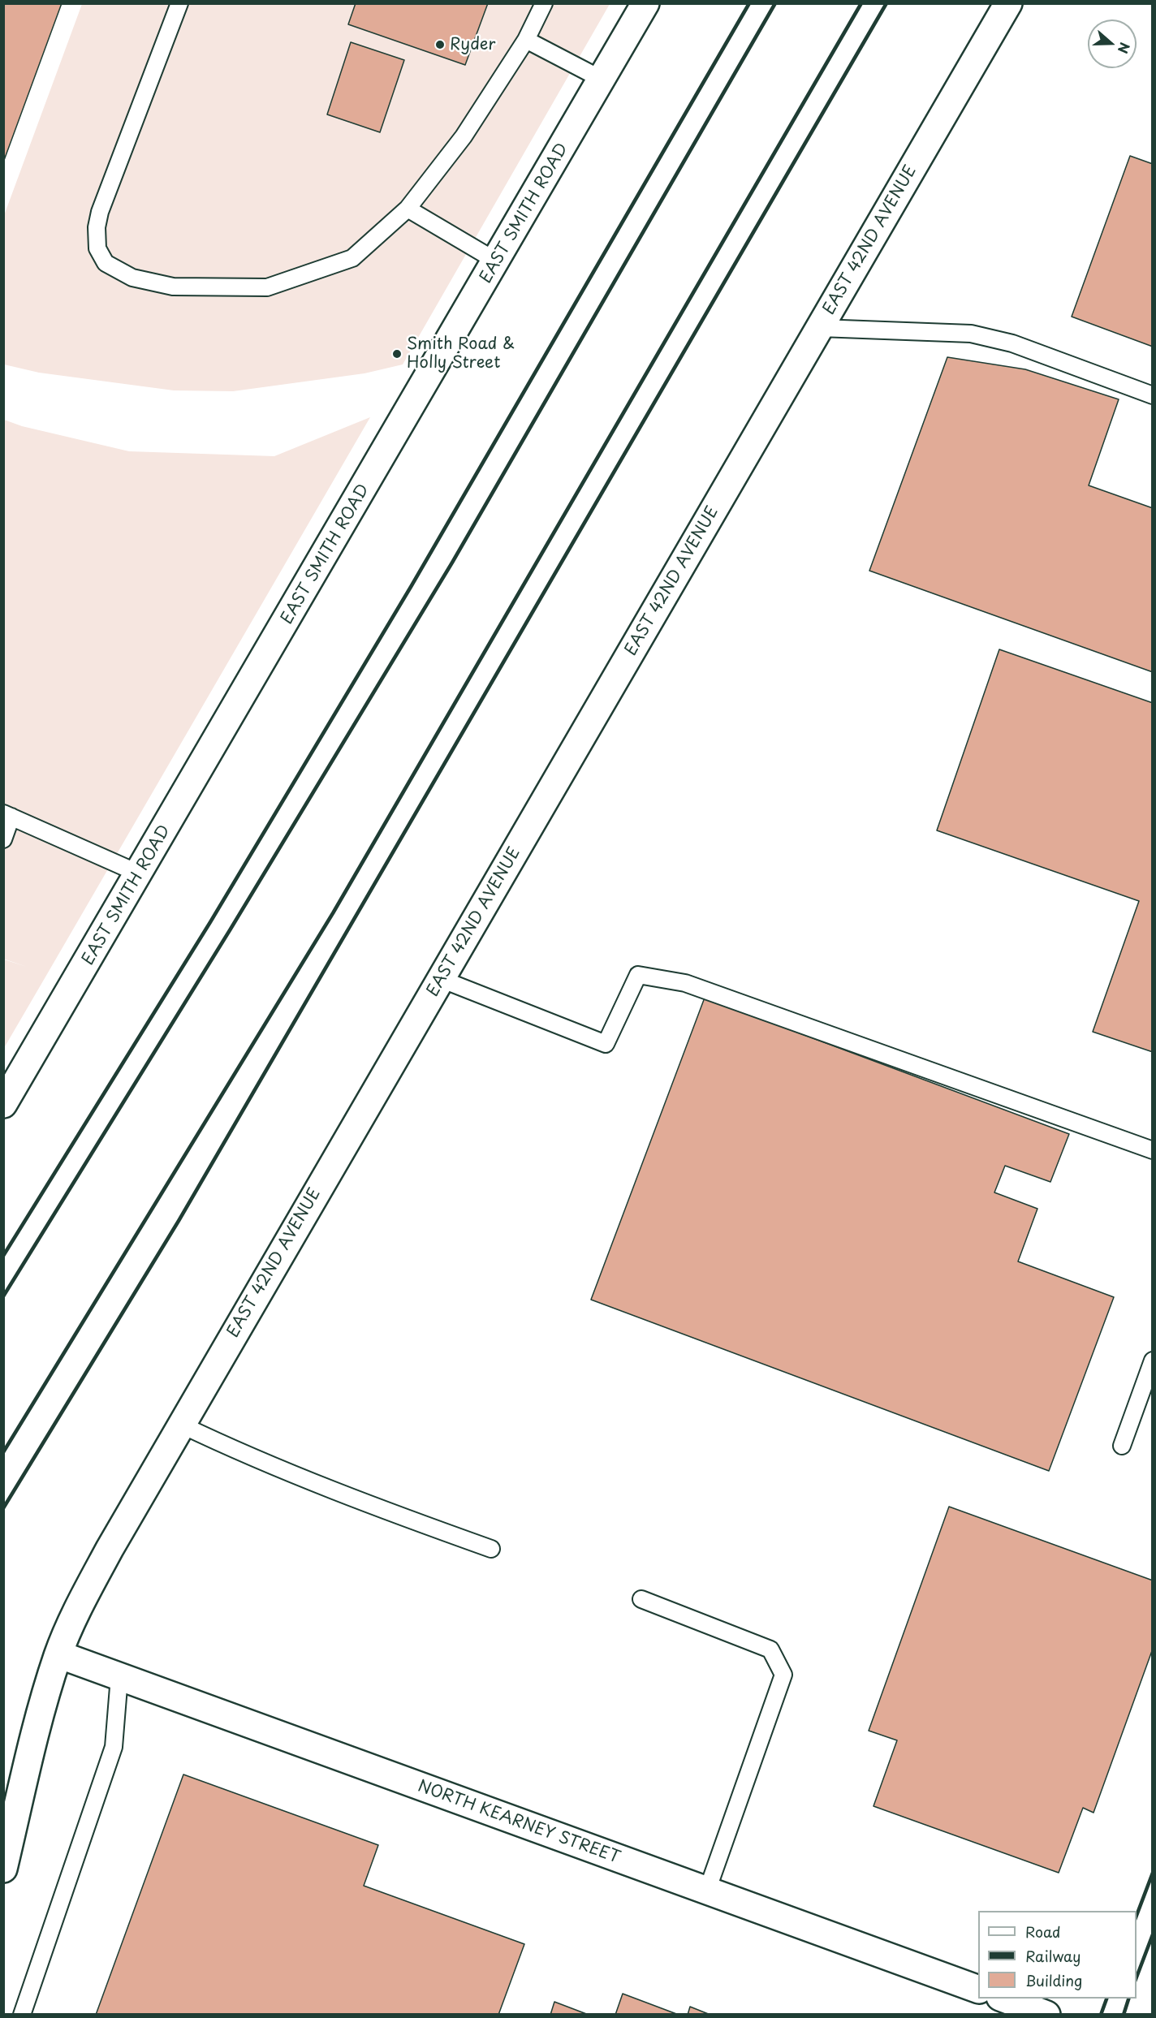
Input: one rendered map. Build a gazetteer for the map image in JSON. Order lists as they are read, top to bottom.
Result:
{
  "streets": {
    "street": ["EAST SMITH ROAD", "EAST 42ND AVENUE", "NORTH KEARNEY STREET"]
  },
  "crossings": [
    ["EAST 42ND AVENUE", "NORTH KEARNEY STREET"]
  ],
  "places": ["Ryder", "Smith Road & Holly Street"],
  "legend": ["Road", "Railway", "Building"],
  "north": "right"
}
